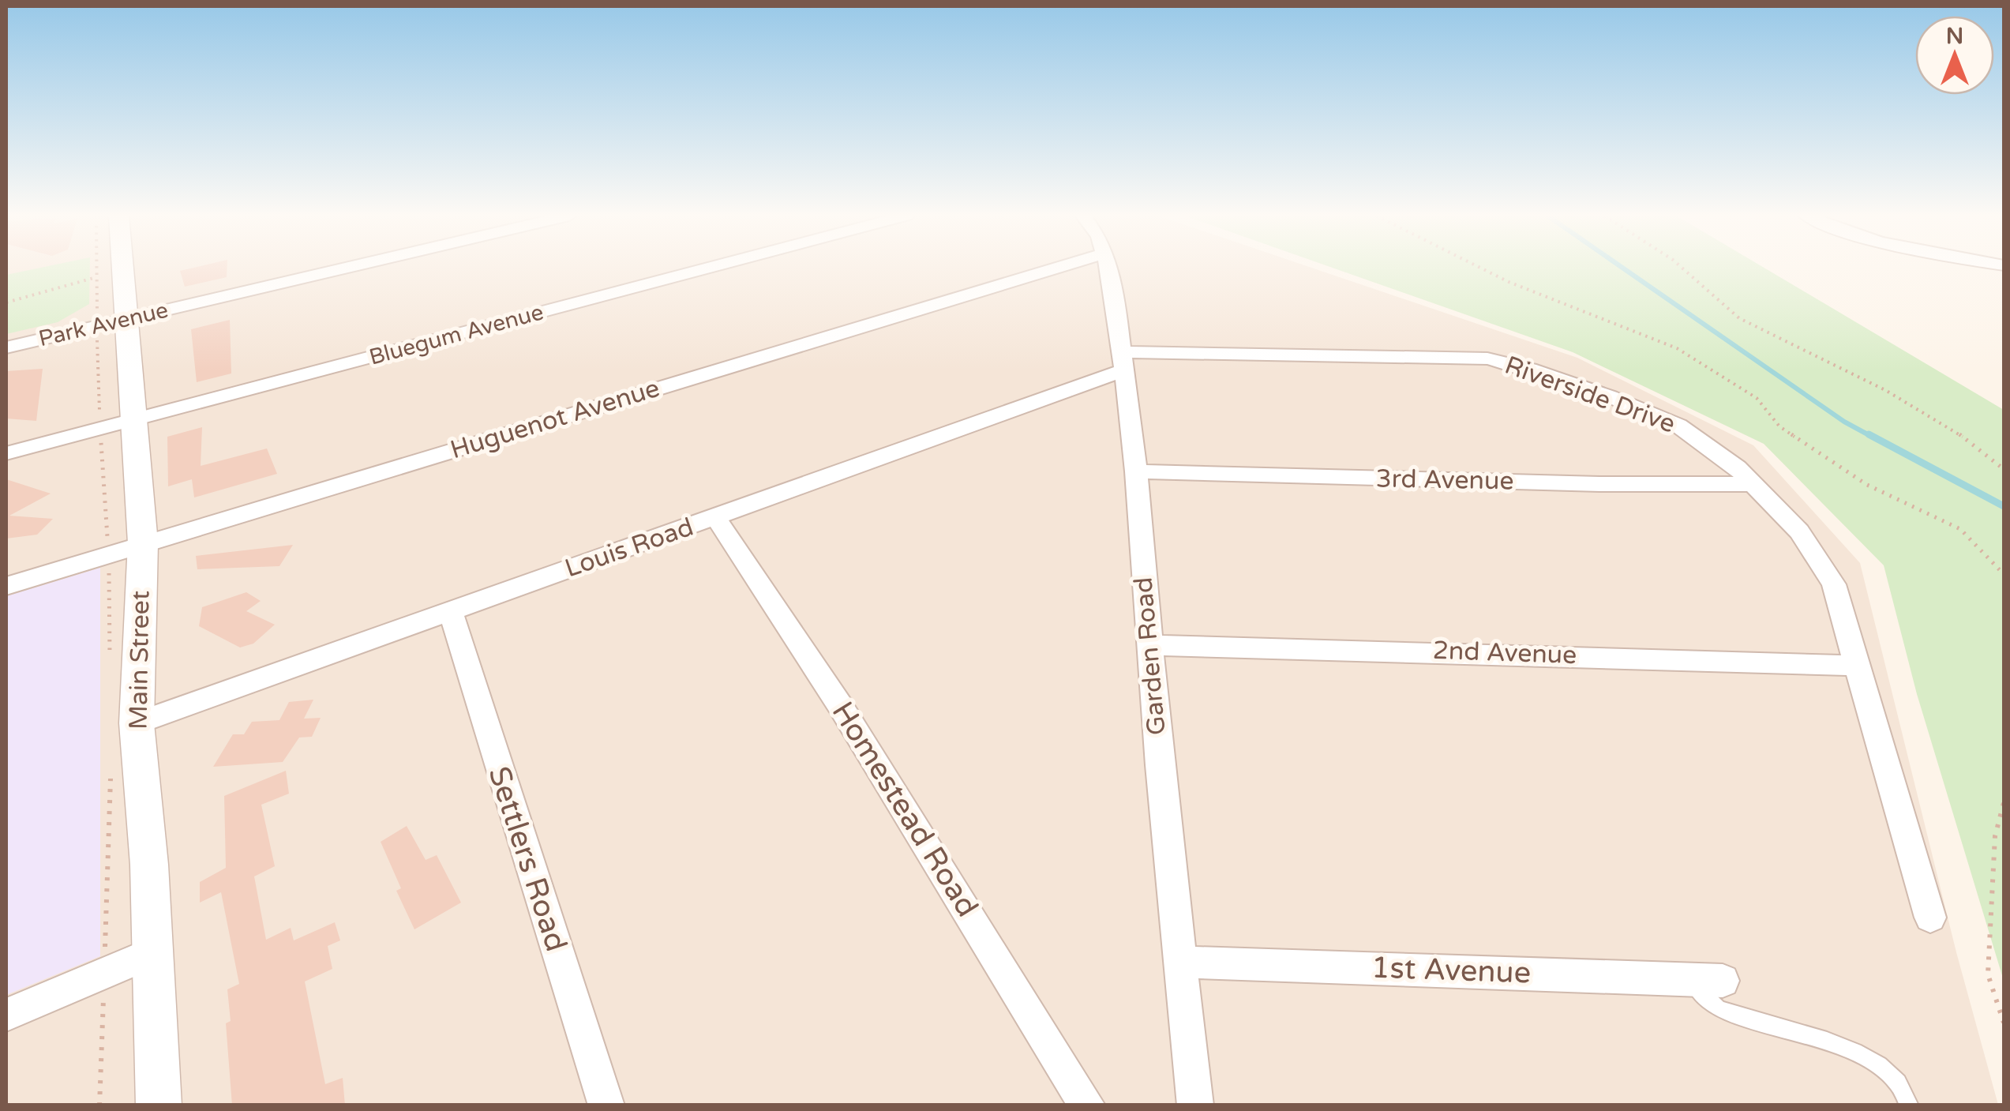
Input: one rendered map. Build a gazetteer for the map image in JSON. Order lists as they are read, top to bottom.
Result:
{
  "streets": {
    "street": [
      "Park Avenue",
      "Bluegum Avenue",
      "Riverside Drive",
      "Huguenot Avenue",
      "3rd Avenue",
      "Louis Road",
      "2nd Avenue",
      "Garden Road",
      "Main Street",
      "Homestead Road",
      "Settlers Road",
      "1st Avenue"
    ]
  },
  "crossings": [
    ["Park Avenue", "Main Street"],
    ["Bluegum Avenue", "Main Street"],
    ["Riverside Drive", "3rd Avenue"],
    ["Riverside Drive", "Louis Road"],
    ["Riverside Drive", "2nd Avenue"],
    ["Riverside Drive", "Garden Road"],
    ["Huguenot Avenue", "Main Street"],
    ["3rd Avenue", "Garden Road"],
    ["Louis Road", "Garden Road"],
    ["Louis Road", "Main Street"],
    ["Louis Road", "Homestead Road"],
    ["Louis Road", "Settlers Road"],
    ["2nd Avenue", "Garden Road"],
    ["Garden Road", "1st Avenue"]
  ],
  "north": "top"
}
